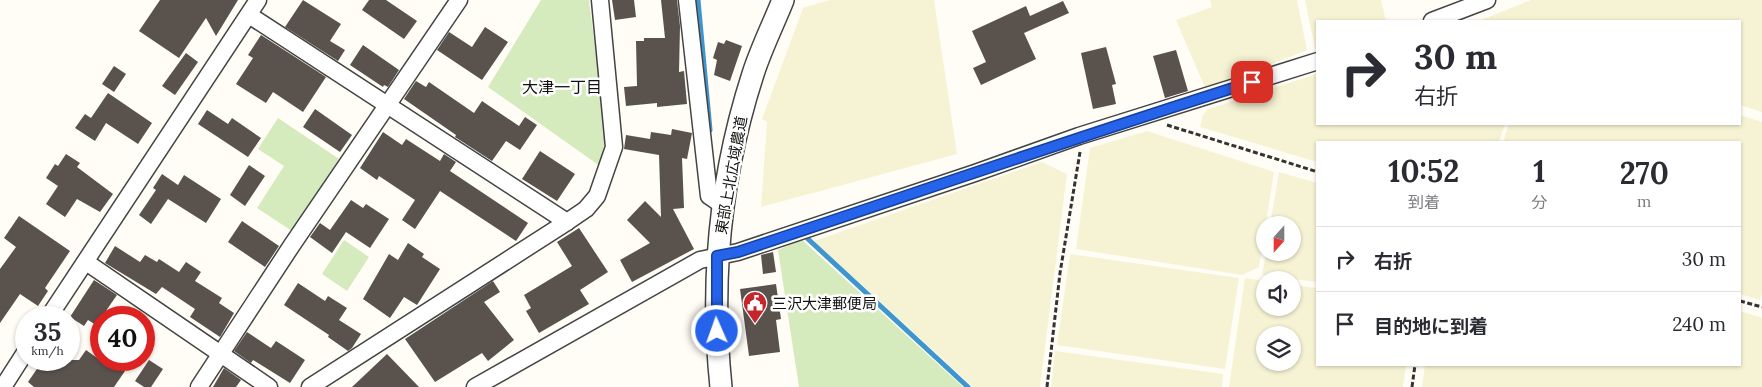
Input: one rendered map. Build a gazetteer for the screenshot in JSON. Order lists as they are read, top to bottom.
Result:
{
  "streets": {
    "street": ["東部上北広域農道"]
  },
  "districts": ["大津一丁目"],
  "places": {
    "public building": ["三沢大津郵便局"]
  },
  "north": "bottom",
  "page": {
    "turn": ["30 m", "右折"],
    "eta": [
      "10:52",
      "到着",
      "1",
      "分",
      "270",
      "m"
    ],
    "list": [
      {
        "name": "右折",
        "value": "30 m"
      },
      {
        "name": "目的地に到着",
        "value": "240 m"
      }
    ],
    "speed": "35 km/h",
    "limit": "40"
  }
}
